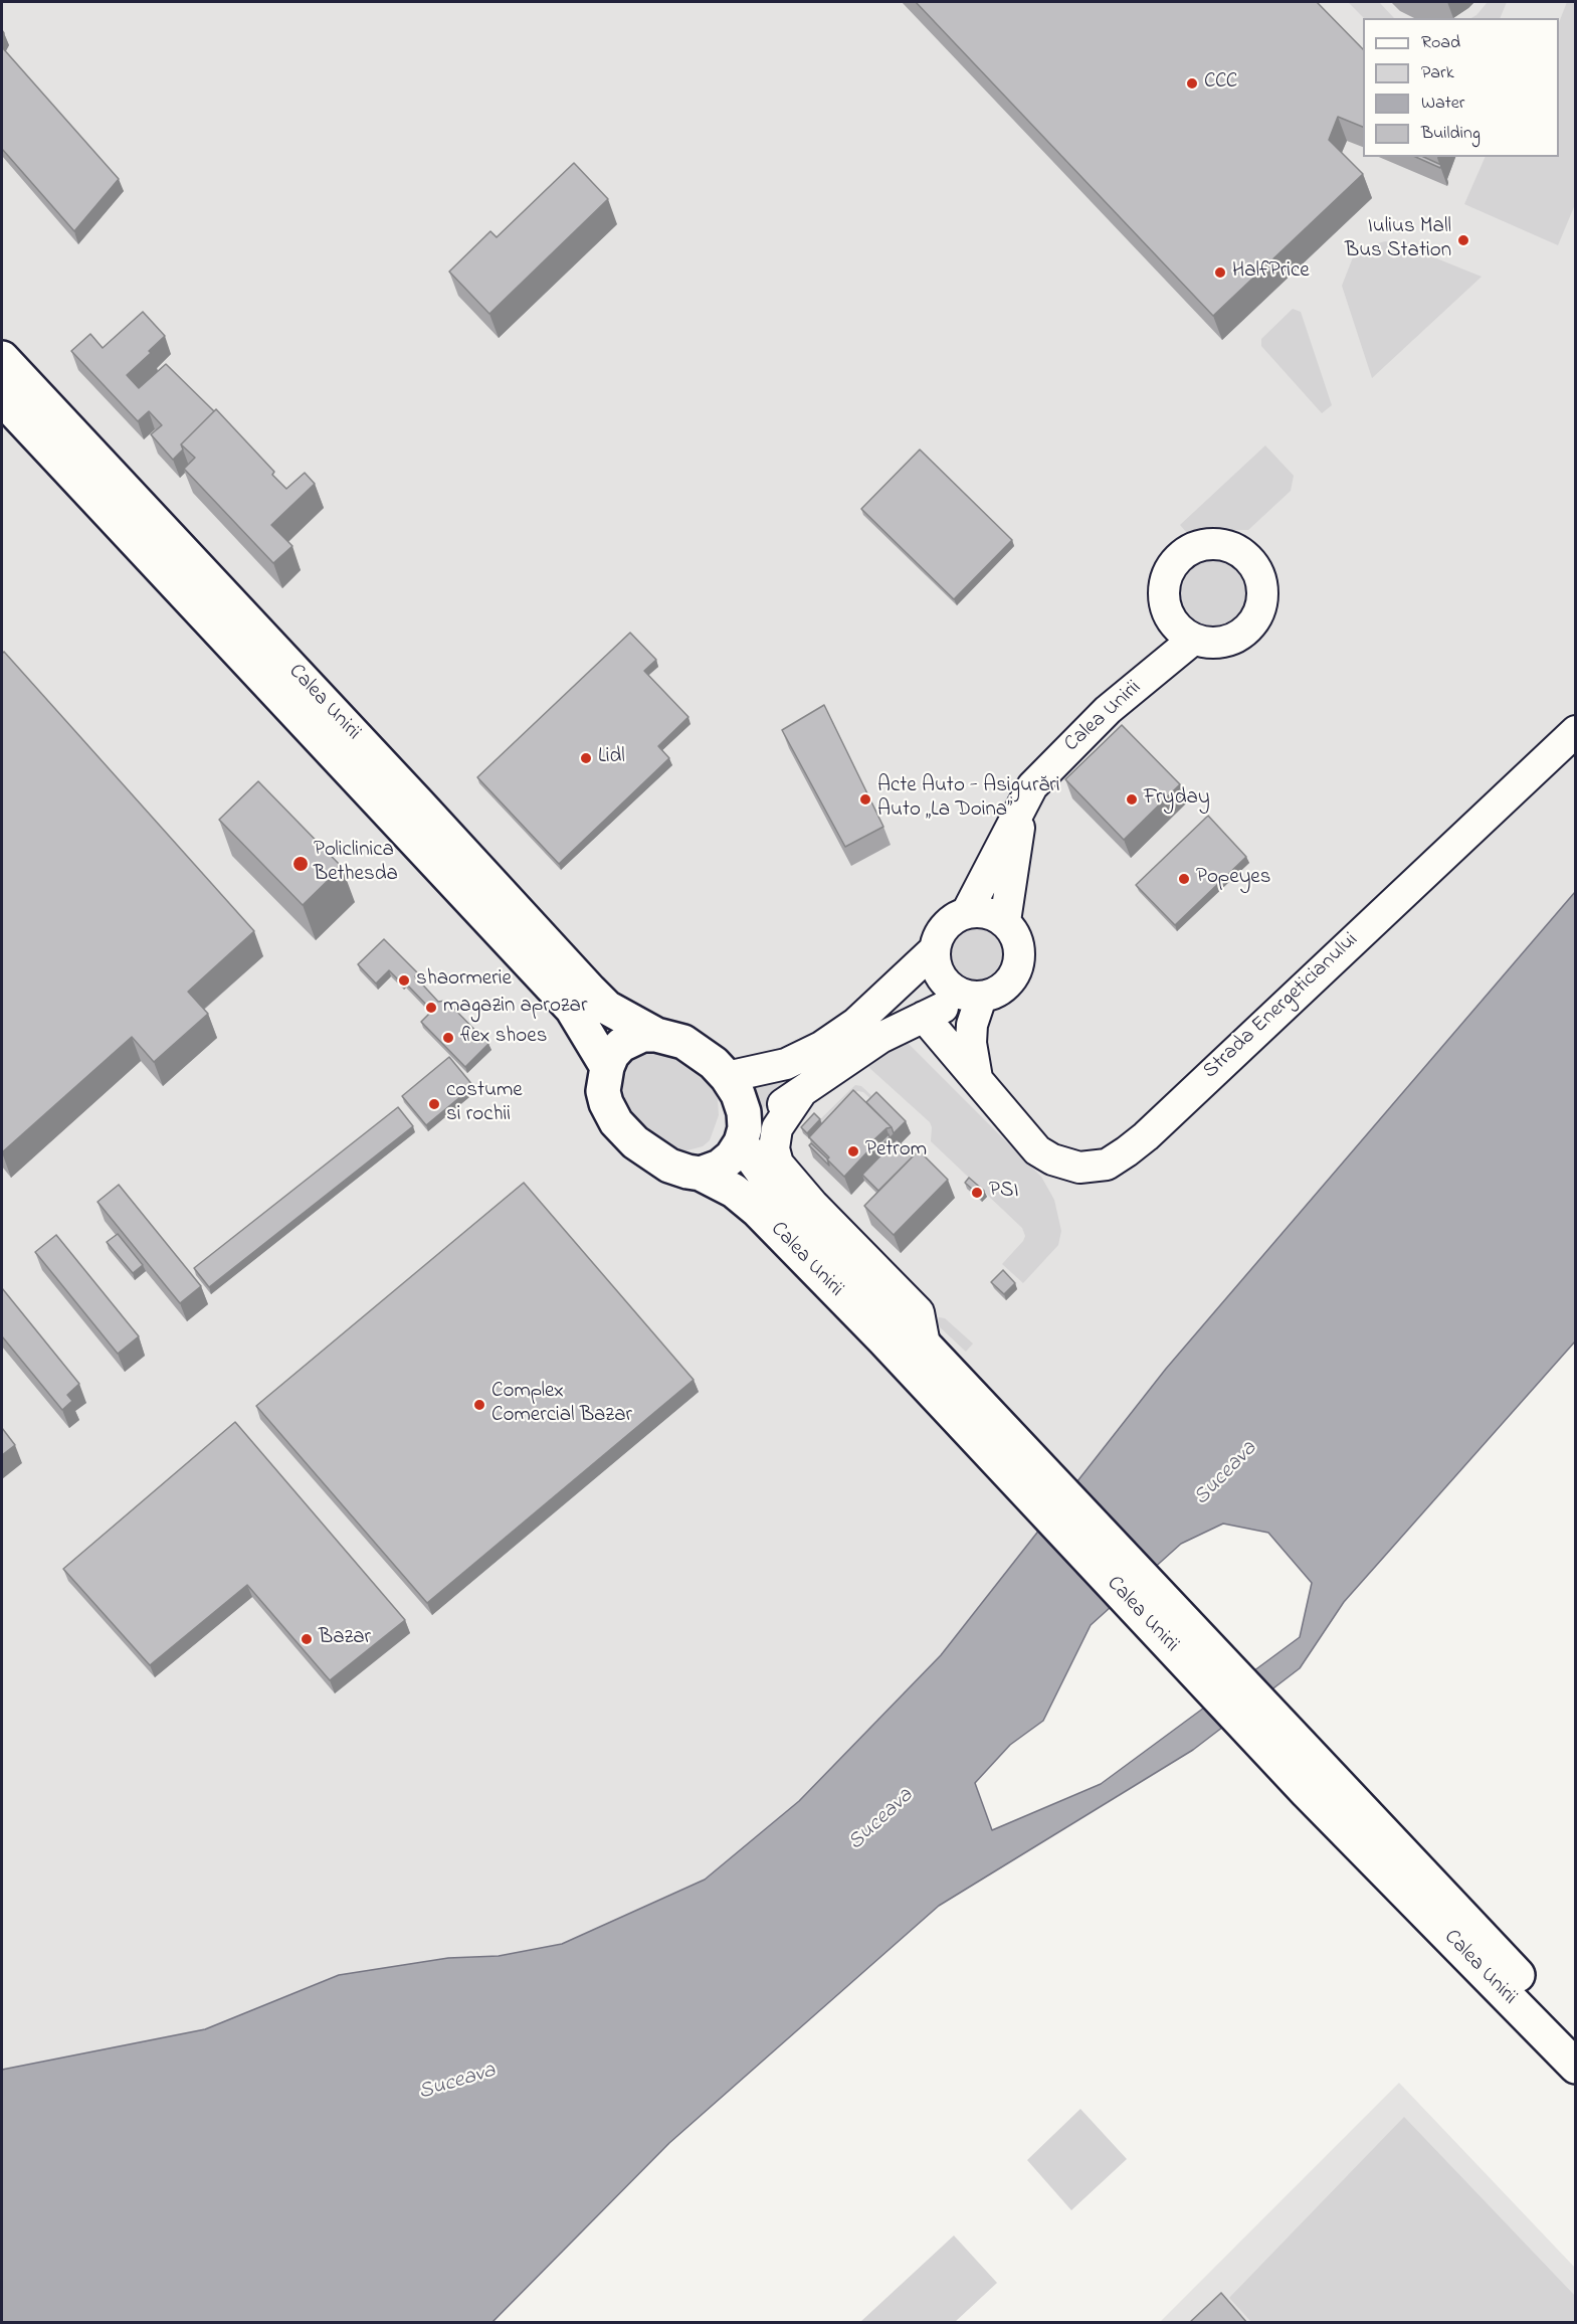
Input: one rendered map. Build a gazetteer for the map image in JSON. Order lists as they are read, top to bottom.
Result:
{
  "streets": {
    "main road": ["Calea Unirii"],
    "street": ["Strada Energeticianului"]
  },
  "water": ["Suceava"],
  "places": [
    "CCC",
    "Iulius Mall Bus Station",
    "HalfPrice",
    "Lidl",
    "Acte Auto - Asigurări Auto „La Doina”",
    "Fryday",
    "Policlinica Bethesda",
    "Popeyes",
    "shaormerie",
    "magazin aprozar",
    "flex shoes",
    "costume si rochii",
    "Petrom",
    "PSI",
    "Complex Comercial Bazar",
    "Bazar"
  ],
  "legend": [
    "Road",
    "Park",
    "Water",
    "Building"
  ]
}
